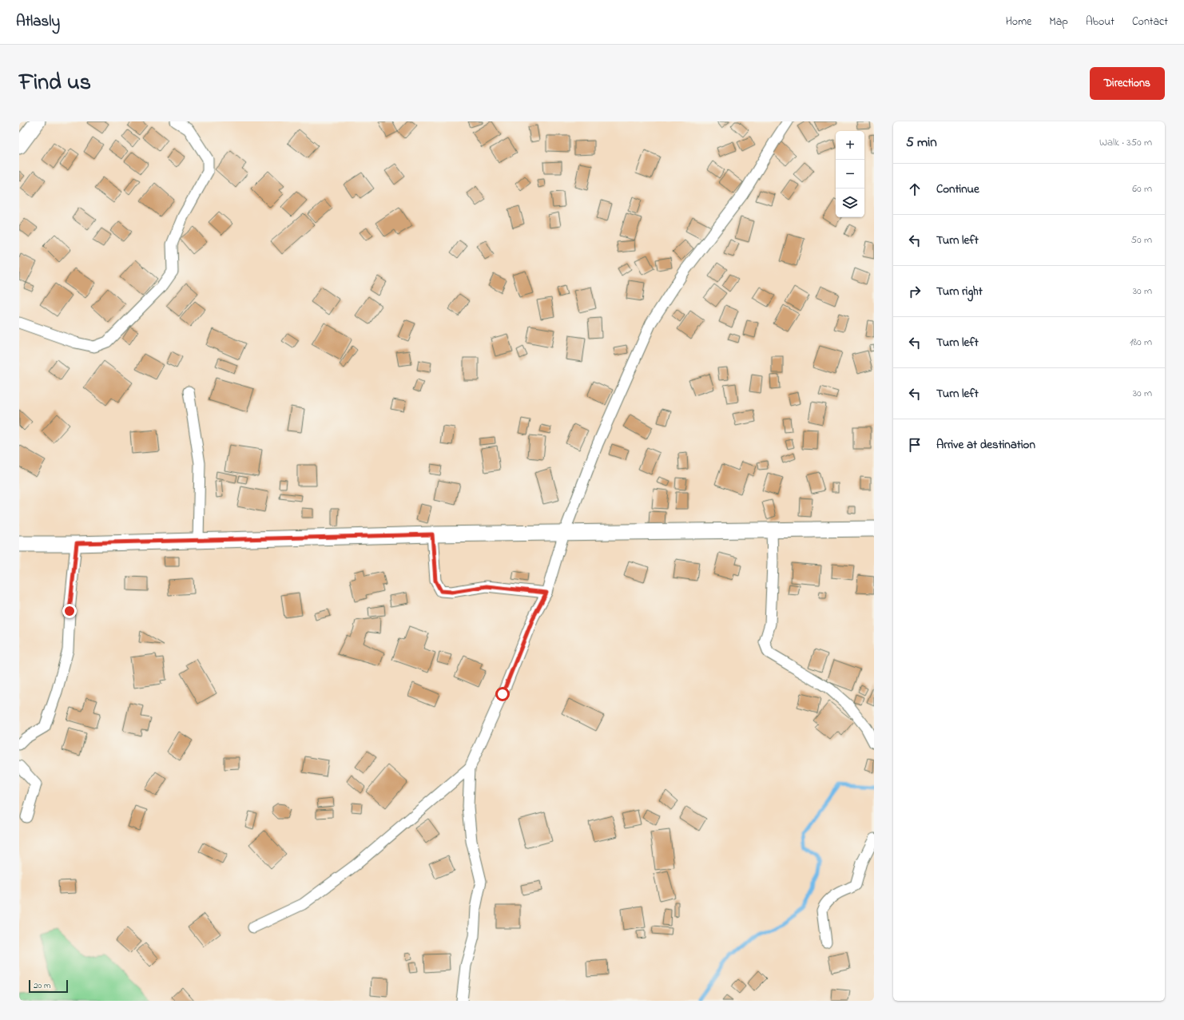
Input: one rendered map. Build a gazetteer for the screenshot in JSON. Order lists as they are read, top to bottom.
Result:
{
  "scale_bar": "20 m",
  "page": {
    "header": "Atlasly",
    "nav": [
      "Home",
      "Map",
      "About",
      "Contact"
    ],
    "title": "Find us",
    "buttons": "Directions",
    "heading": ["5 min", "Walk · 350 m"],
    "map_buttons": ["+", "−"],
    "list": [
      ["Continue", "60 m"],
      ["Turn left", "50 m"],
      ["Turn right", "30 m"],
      ["Turn left", "180 m"],
      ["Turn left", "30 m"],
      "Arrive at destination"
    ],
    "scale": "20 m"
  }
}
